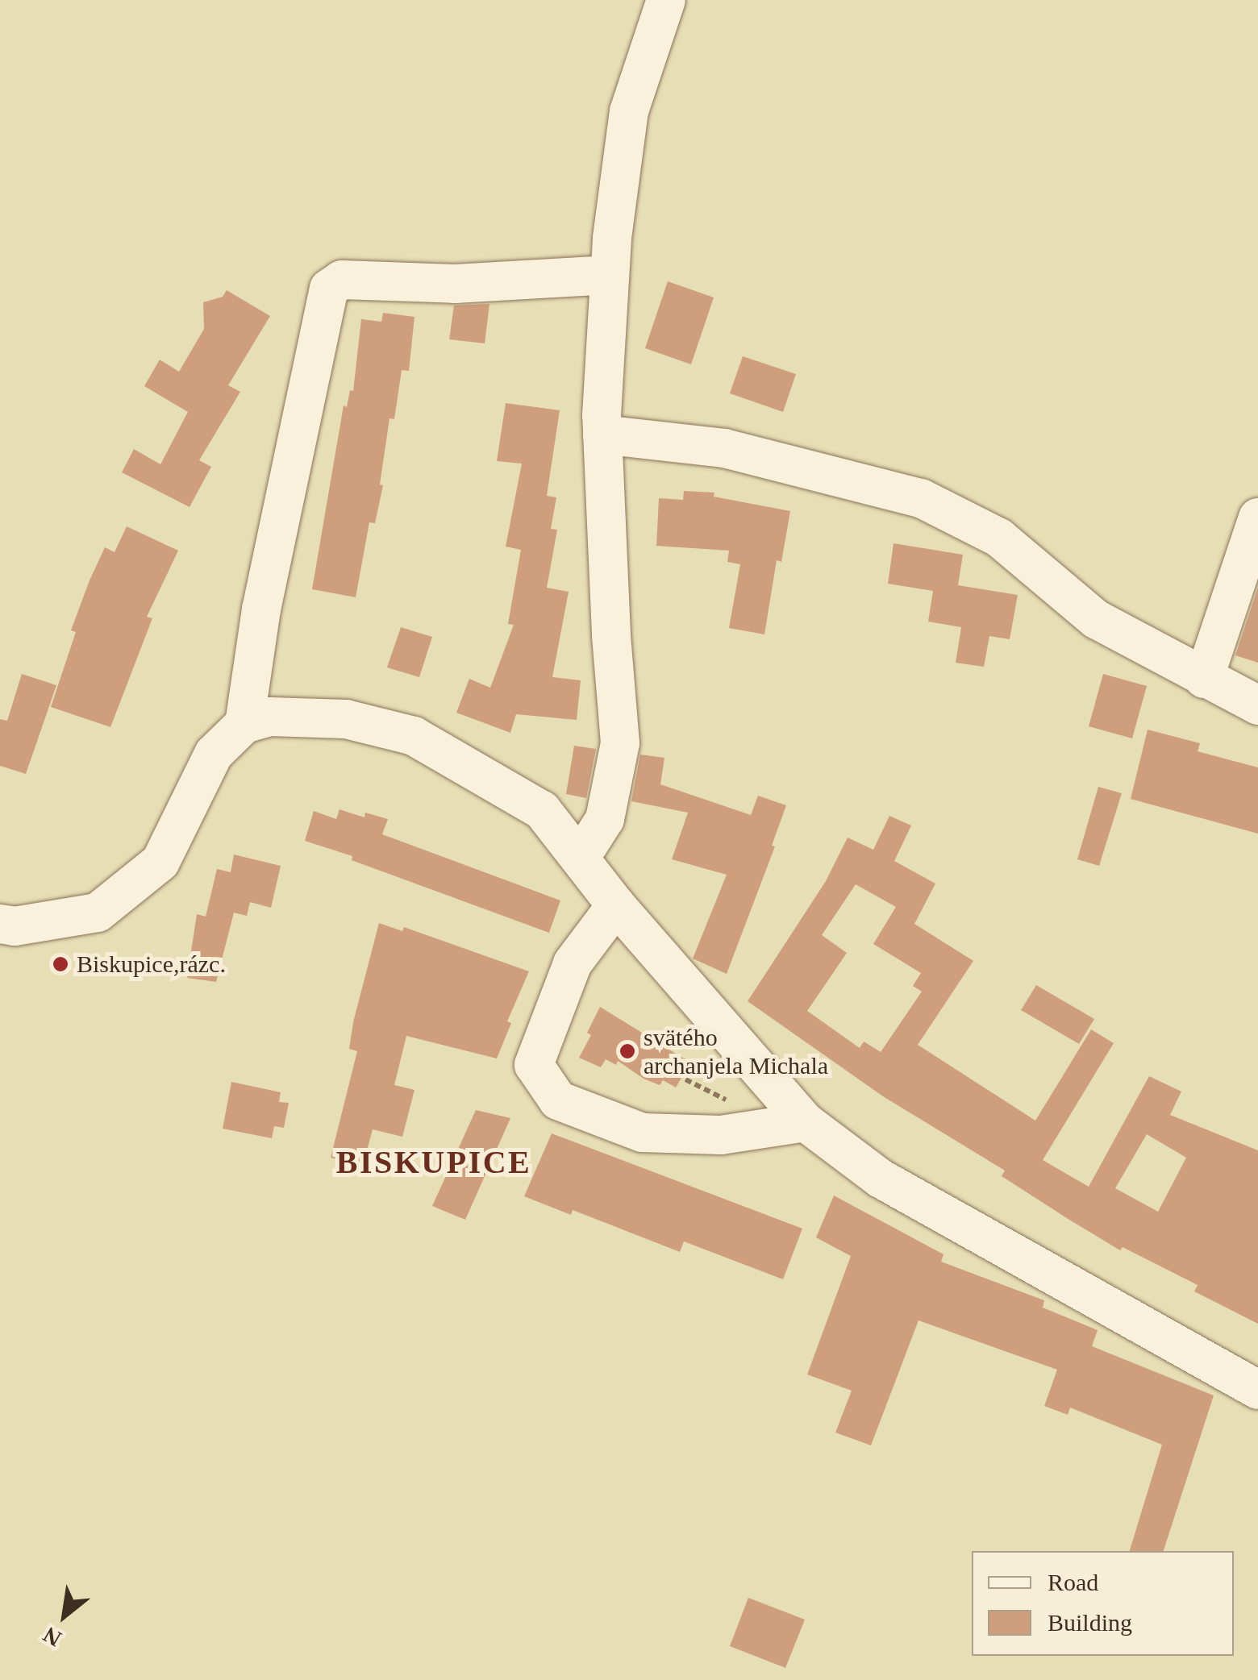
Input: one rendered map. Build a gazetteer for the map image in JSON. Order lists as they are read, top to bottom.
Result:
{
  "districts": ["BISKUPICE"],
  "places": ["Biskupice,rázc.", "svätého archanjela Michala"],
  "legend": ["Road", "Building"],
  "north": "bottom left"
}
